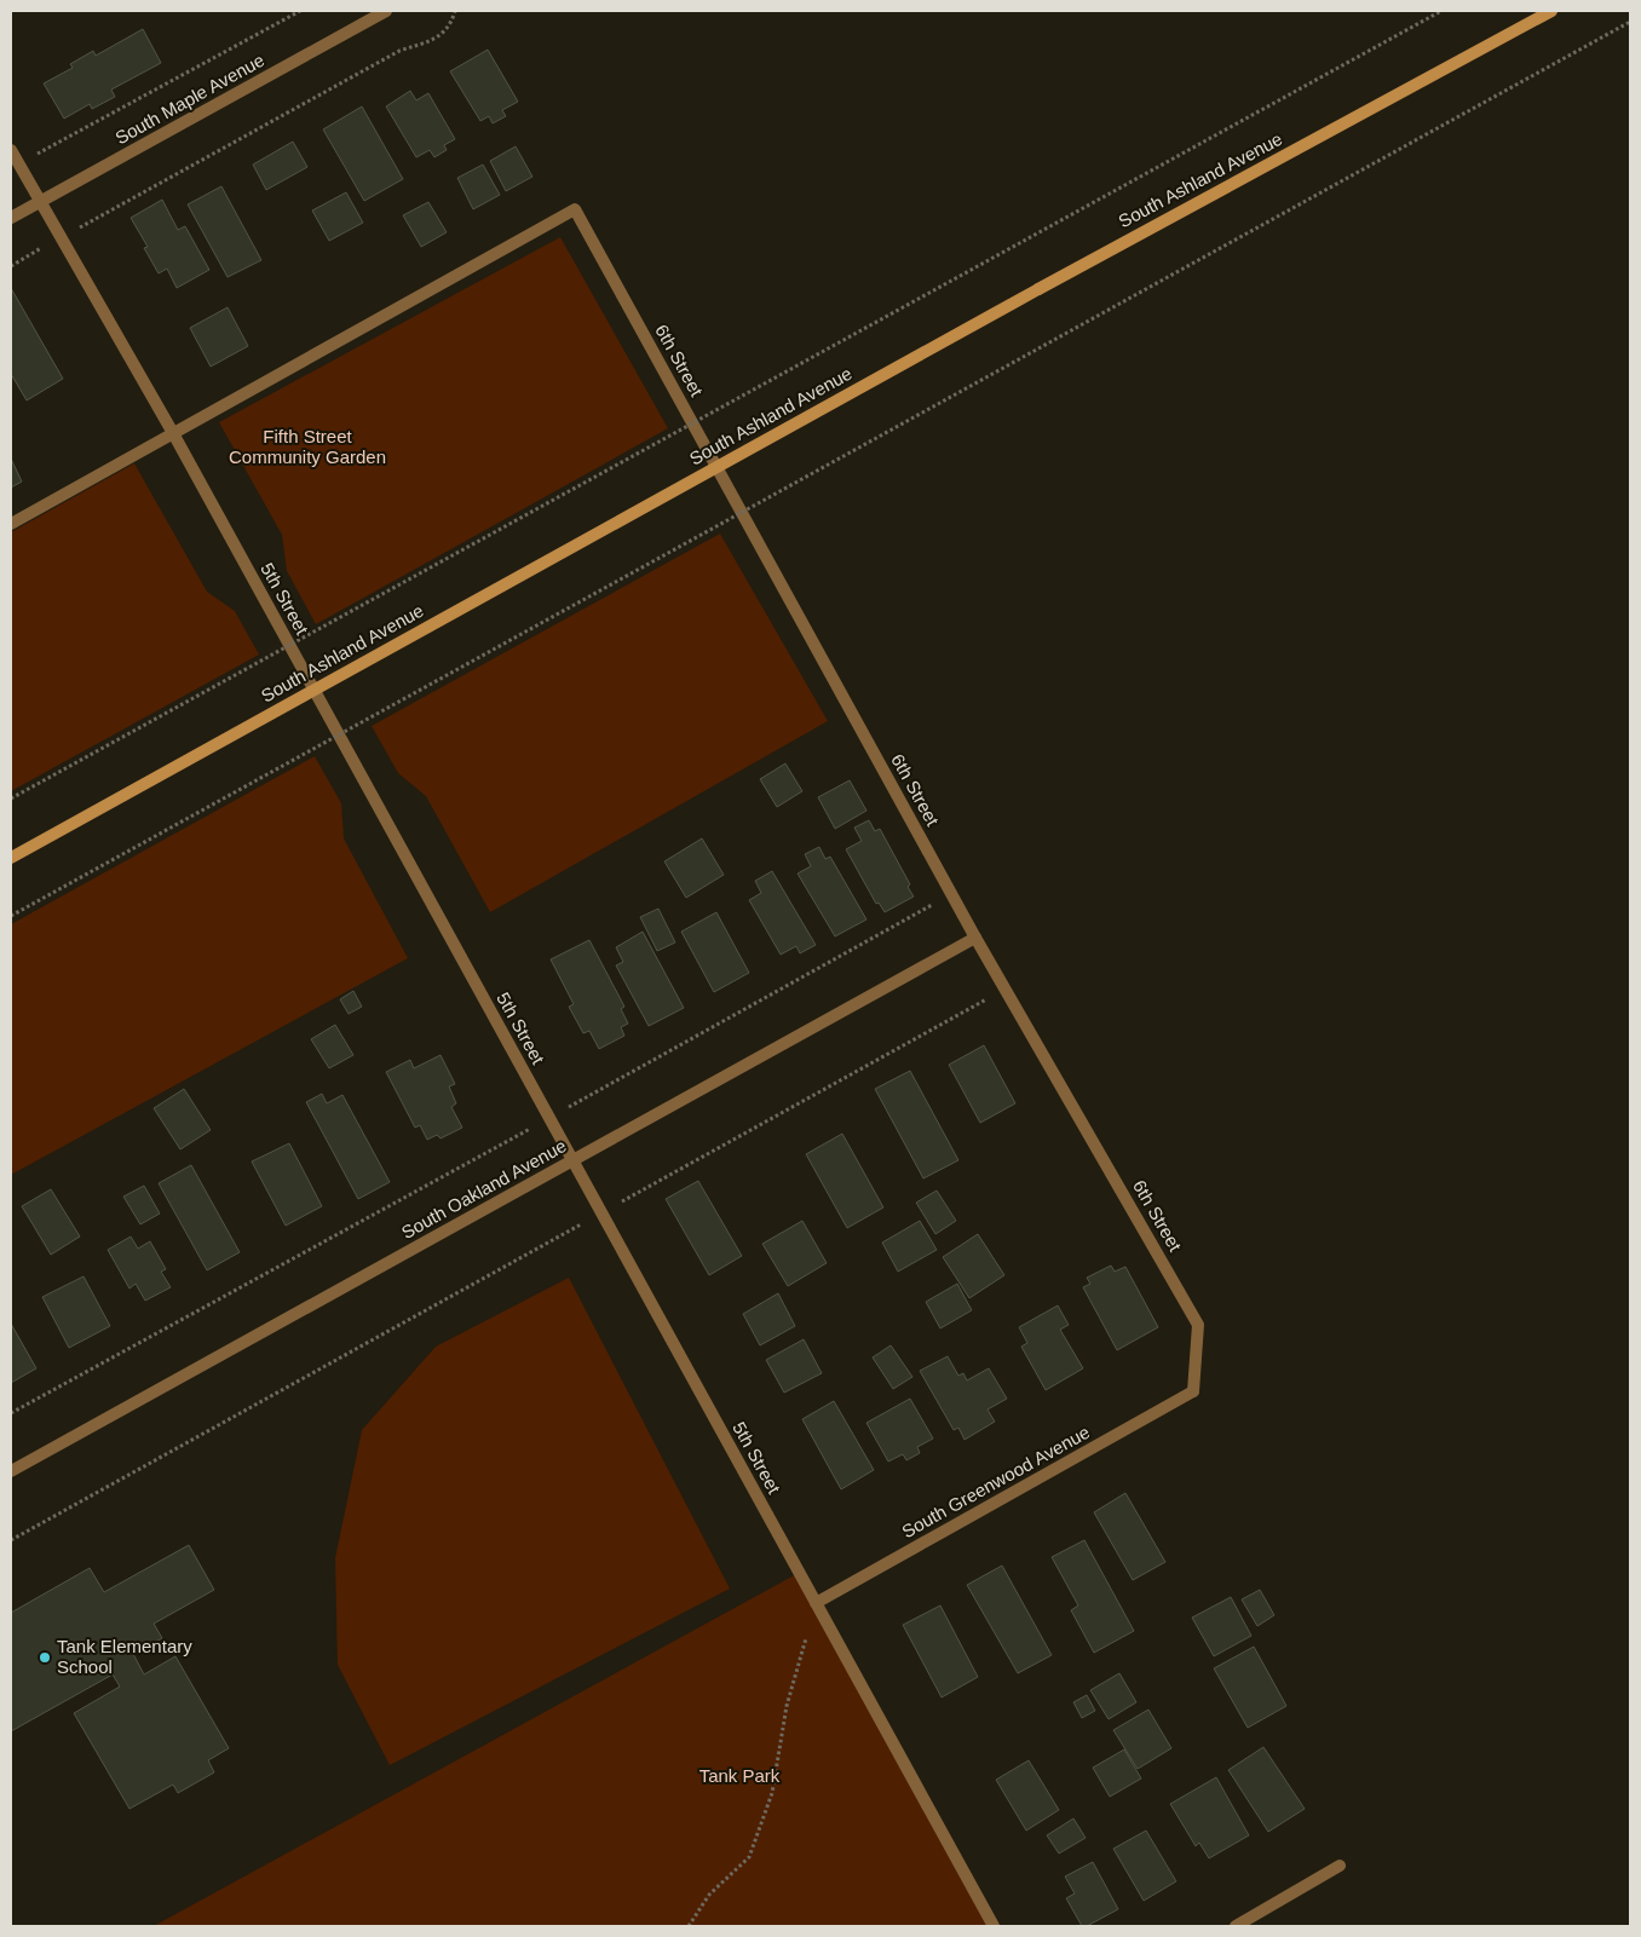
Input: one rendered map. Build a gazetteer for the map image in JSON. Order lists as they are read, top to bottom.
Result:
{
  "streets": {
    "main road": ["South Ashland Avenue"],
    "street": [
      "South Maple Avenue",
      "6th Street",
      "5th Street",
      "South Oakland Avenue",
      "South Greenwood Avenue"
    ]
  },
  "crossings": [
    ["South Maple Avenue", "5th Street"],
    ["6th Street", "5th Street"],
    ["6th Street", "South Oakland Avenue"],
    ["6th Street", "South Greenwood Avenue"],
    ["5th Street", "South Oakland Avenue"],
    ["5th Street", "South Greenwood Avenue"]
  ],
  "parks": ["Fifth Street Community Garden", "Tank Park"],
  "places": ["Tank Elementary School"]
}
